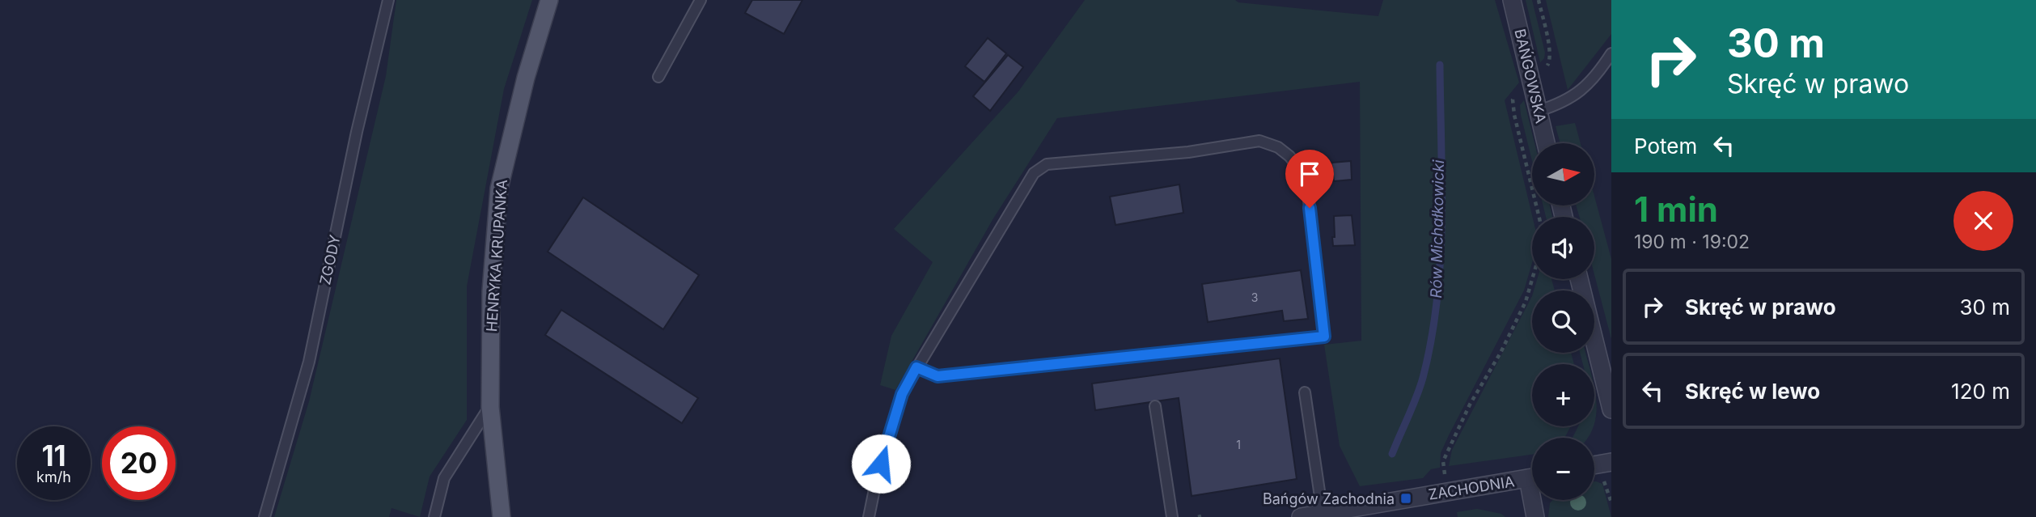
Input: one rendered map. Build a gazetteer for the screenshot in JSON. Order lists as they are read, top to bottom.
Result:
{
  "streets": {
    "main road": ["HENRYKA KRUPANKA"],
    "street": ["BAŃGOWSKA", "ZACHODNIA"],
    "lane": ["ZGODY"]
  },
  "water": ["Rów Michałkowicki"],
  "places": {
    "transit": ["Bańgów Zachodnia"]
  },
  "house_numbers": ["3", "1"],
  "north": "right",
  "page": {
    "turn": ["30 m", "Skręć w prawo"],
    "then": "Potem",
    "map_buttons": ["+", "−"],
    "heading": ["1 min", "190 m · 19:02"],
    "list": [
      {
        "name": "Skręć w prawo",
        "value": "30 m"
      },
      {
        "name": "Skręć w lewo",
        "value": "120 m"
      }
    ],
    "speed": "11 km/h",
    "limit": "20"
  }
}
